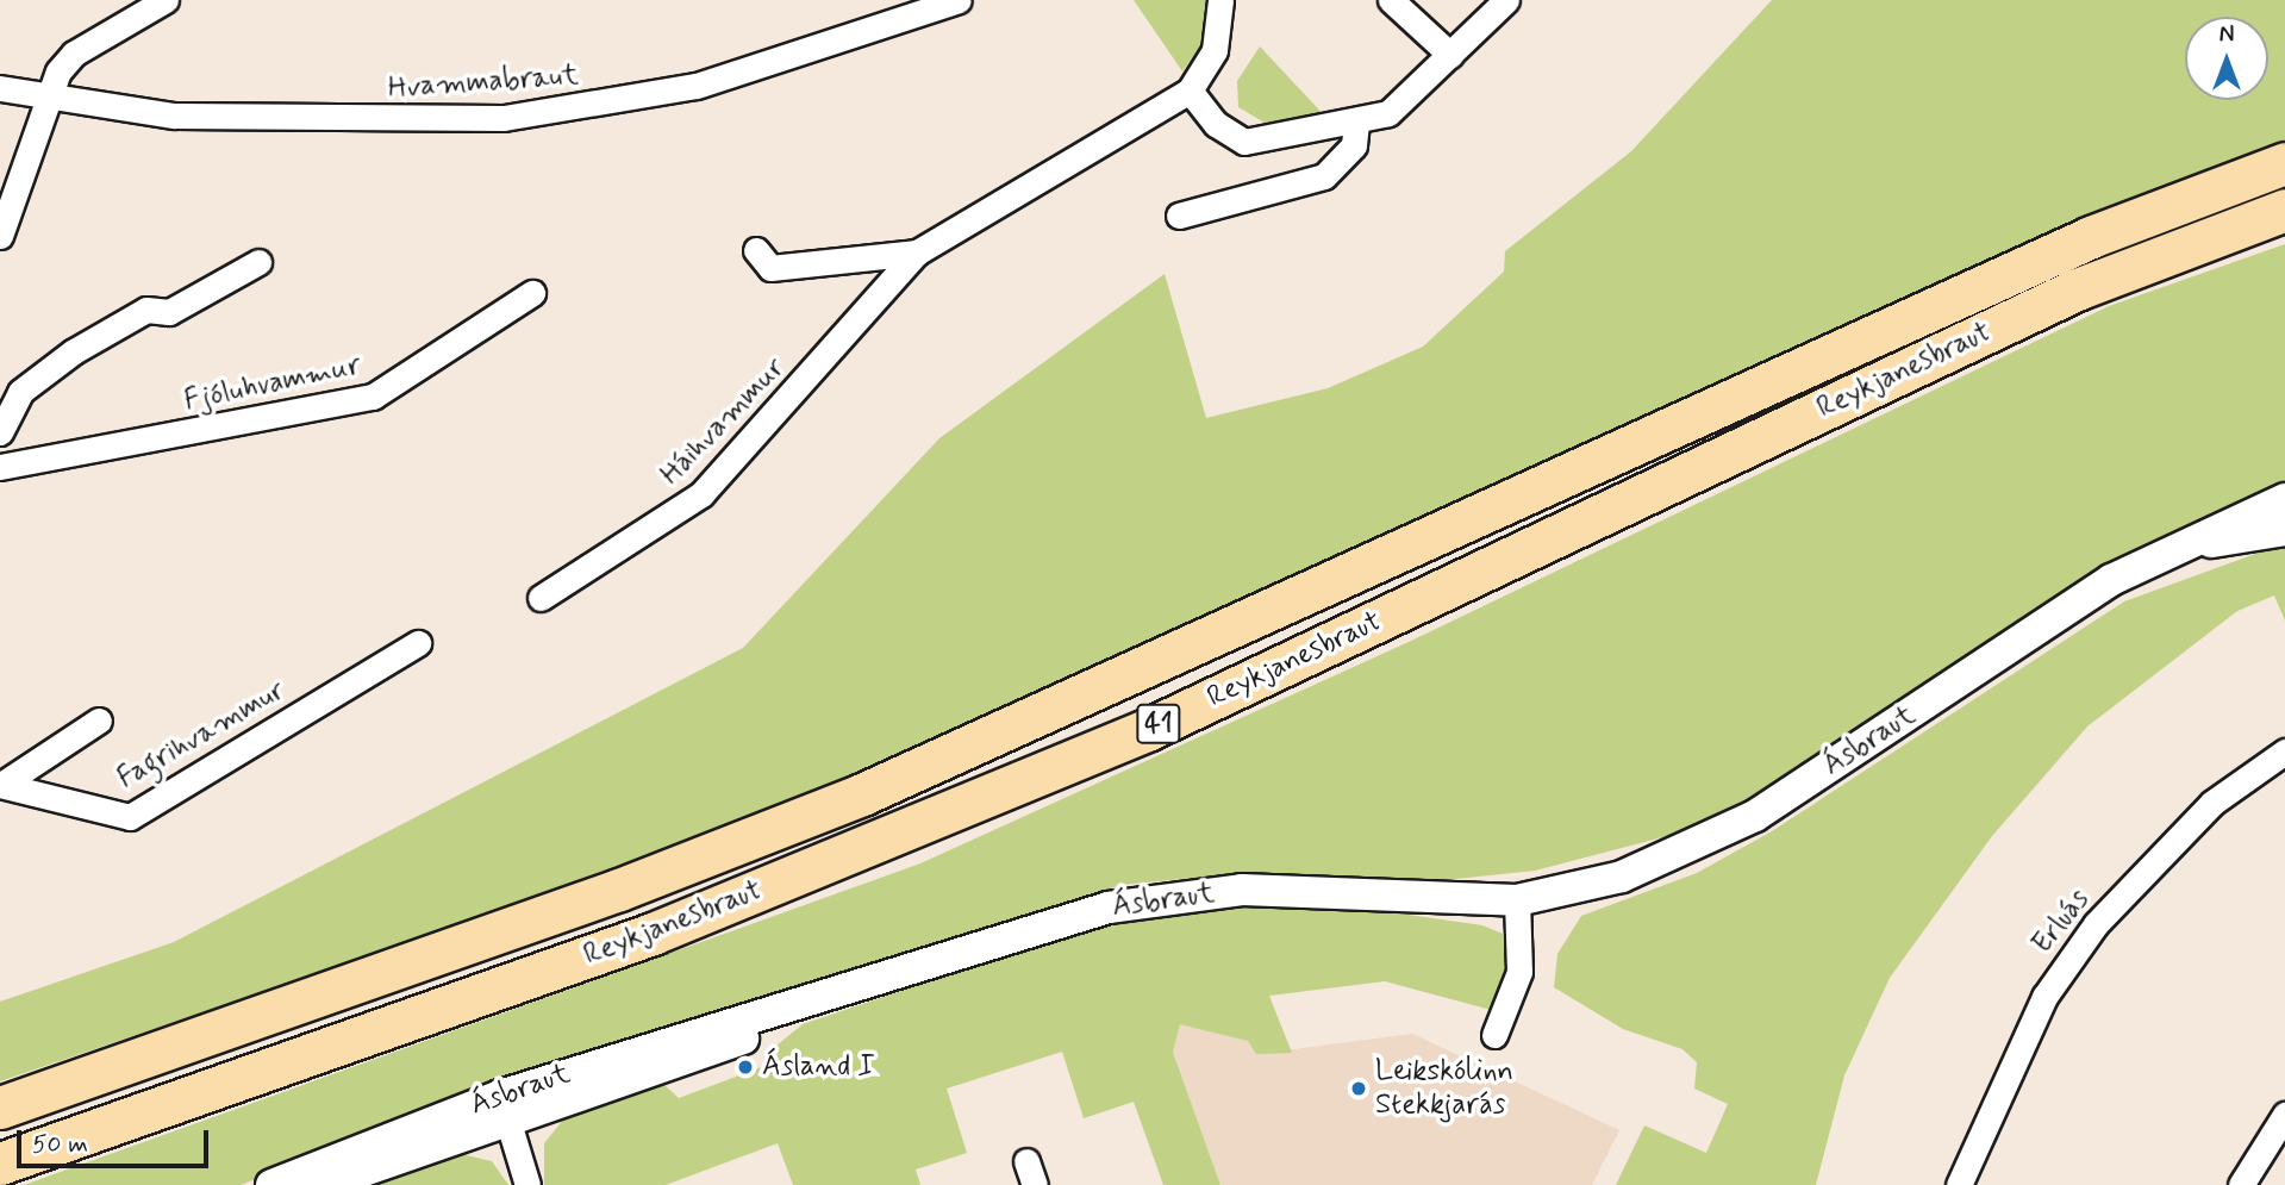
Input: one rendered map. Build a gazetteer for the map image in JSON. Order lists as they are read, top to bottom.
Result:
{
  "streets": {
    "highway": ["Reykjanesbraut", "41"],
    "street": [
      "Hvammabraut",
      "Fjóluhvammur",
      "Háihvammur",
      "Fagrihvammur",
      "Ásbraut",
      "Erluás"
    ]
  },
  "places": ["Ásland I", "Leikskólinn Stekkjarás"],
  "scale_bar": "50 m",
  "north": "top"
}
